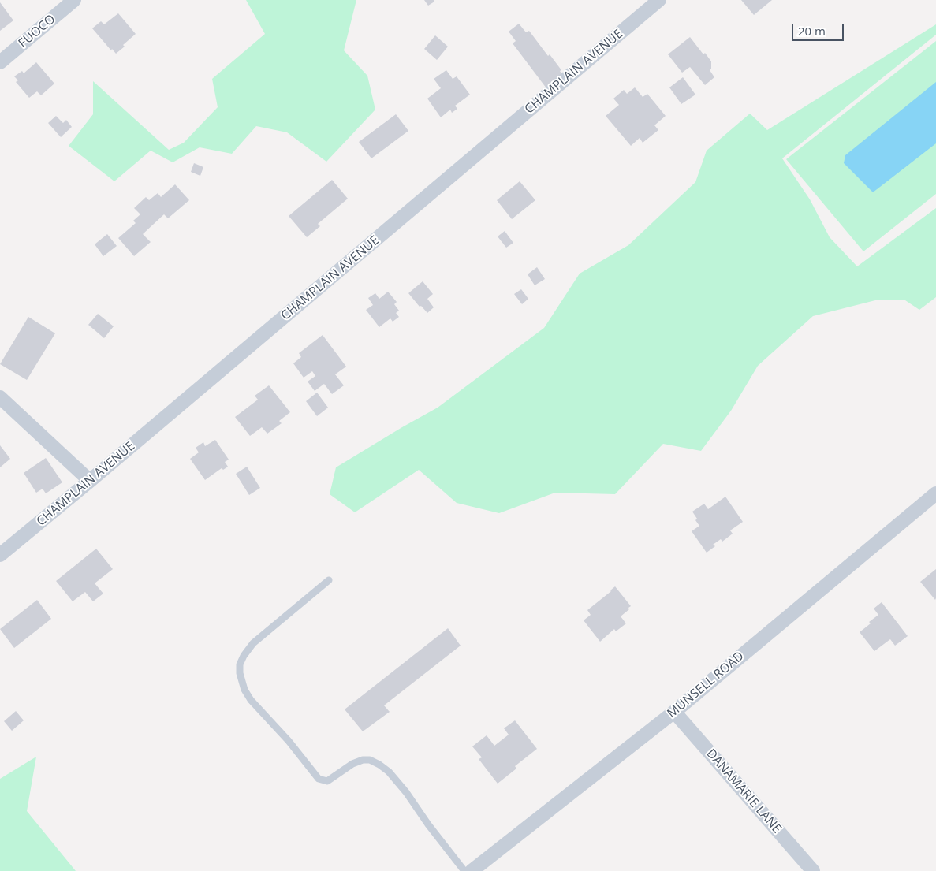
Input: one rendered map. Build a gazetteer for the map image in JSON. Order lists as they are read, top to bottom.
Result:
{
  "streets": {
    "street": [
      "FUOCO",
      "CHAMPLAIN AVENUE",
      "MUNSELL ROAD",
      "DANAMARIE LANE"
    ]
  },
  "crossings": [
    ["MUNSELL ROAD", "DANAMARIE LANE"]
  ],
  "scale_bar": "20 m"
}
